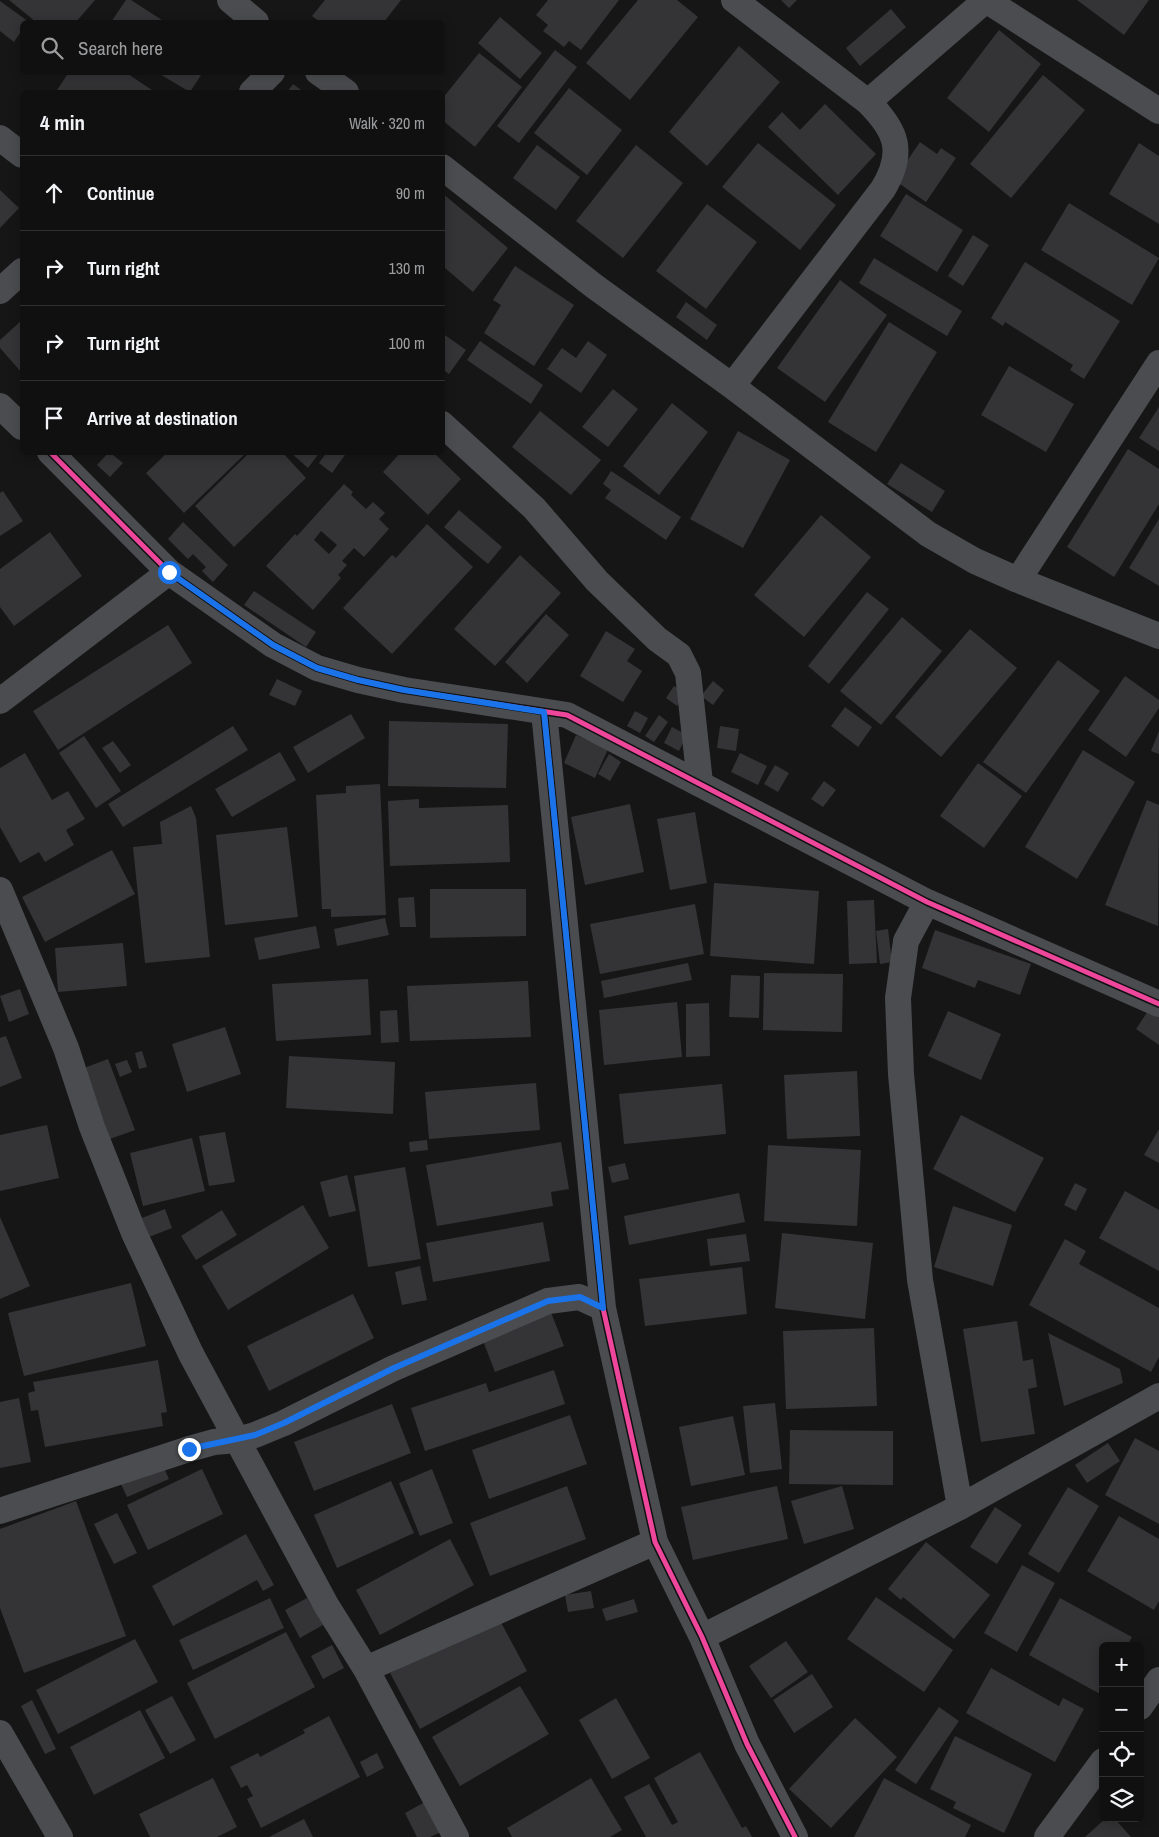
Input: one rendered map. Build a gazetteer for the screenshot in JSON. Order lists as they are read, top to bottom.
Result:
{
  "page": {
    "search": "Search here",
    "heading": ["4 min", "Walk · 320 m"],
    "list": [
      ["Continue", "90 m"],
      ["Turn right", "130 m"],
      ["Turn right", "100 m"],
      "Arrive at destination"
    ],
    "map_buttons": ["+", "−"]
  }
}
